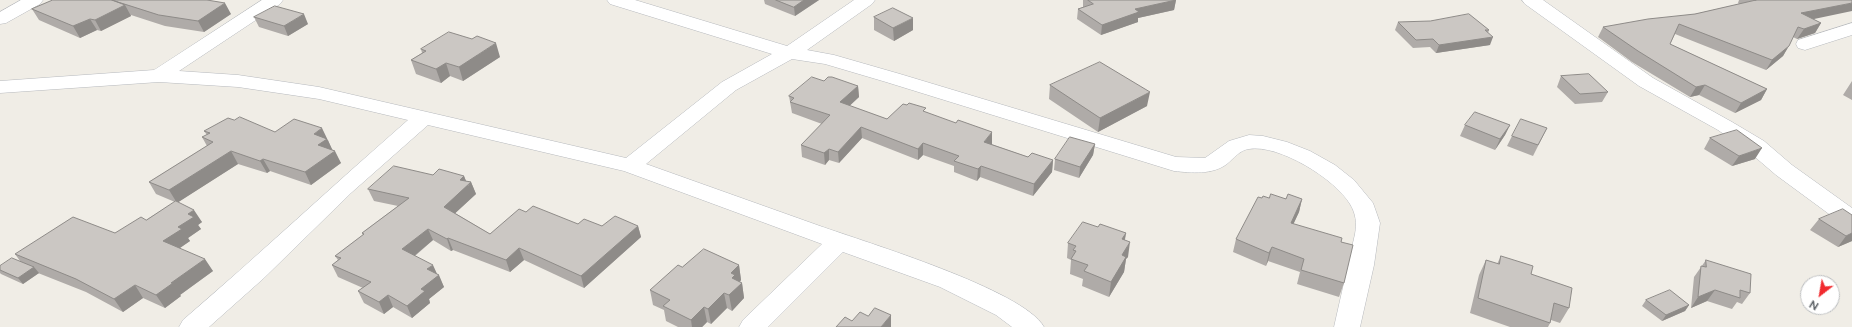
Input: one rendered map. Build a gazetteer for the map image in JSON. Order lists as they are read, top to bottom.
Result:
{
  "north": "bottom left"
}
